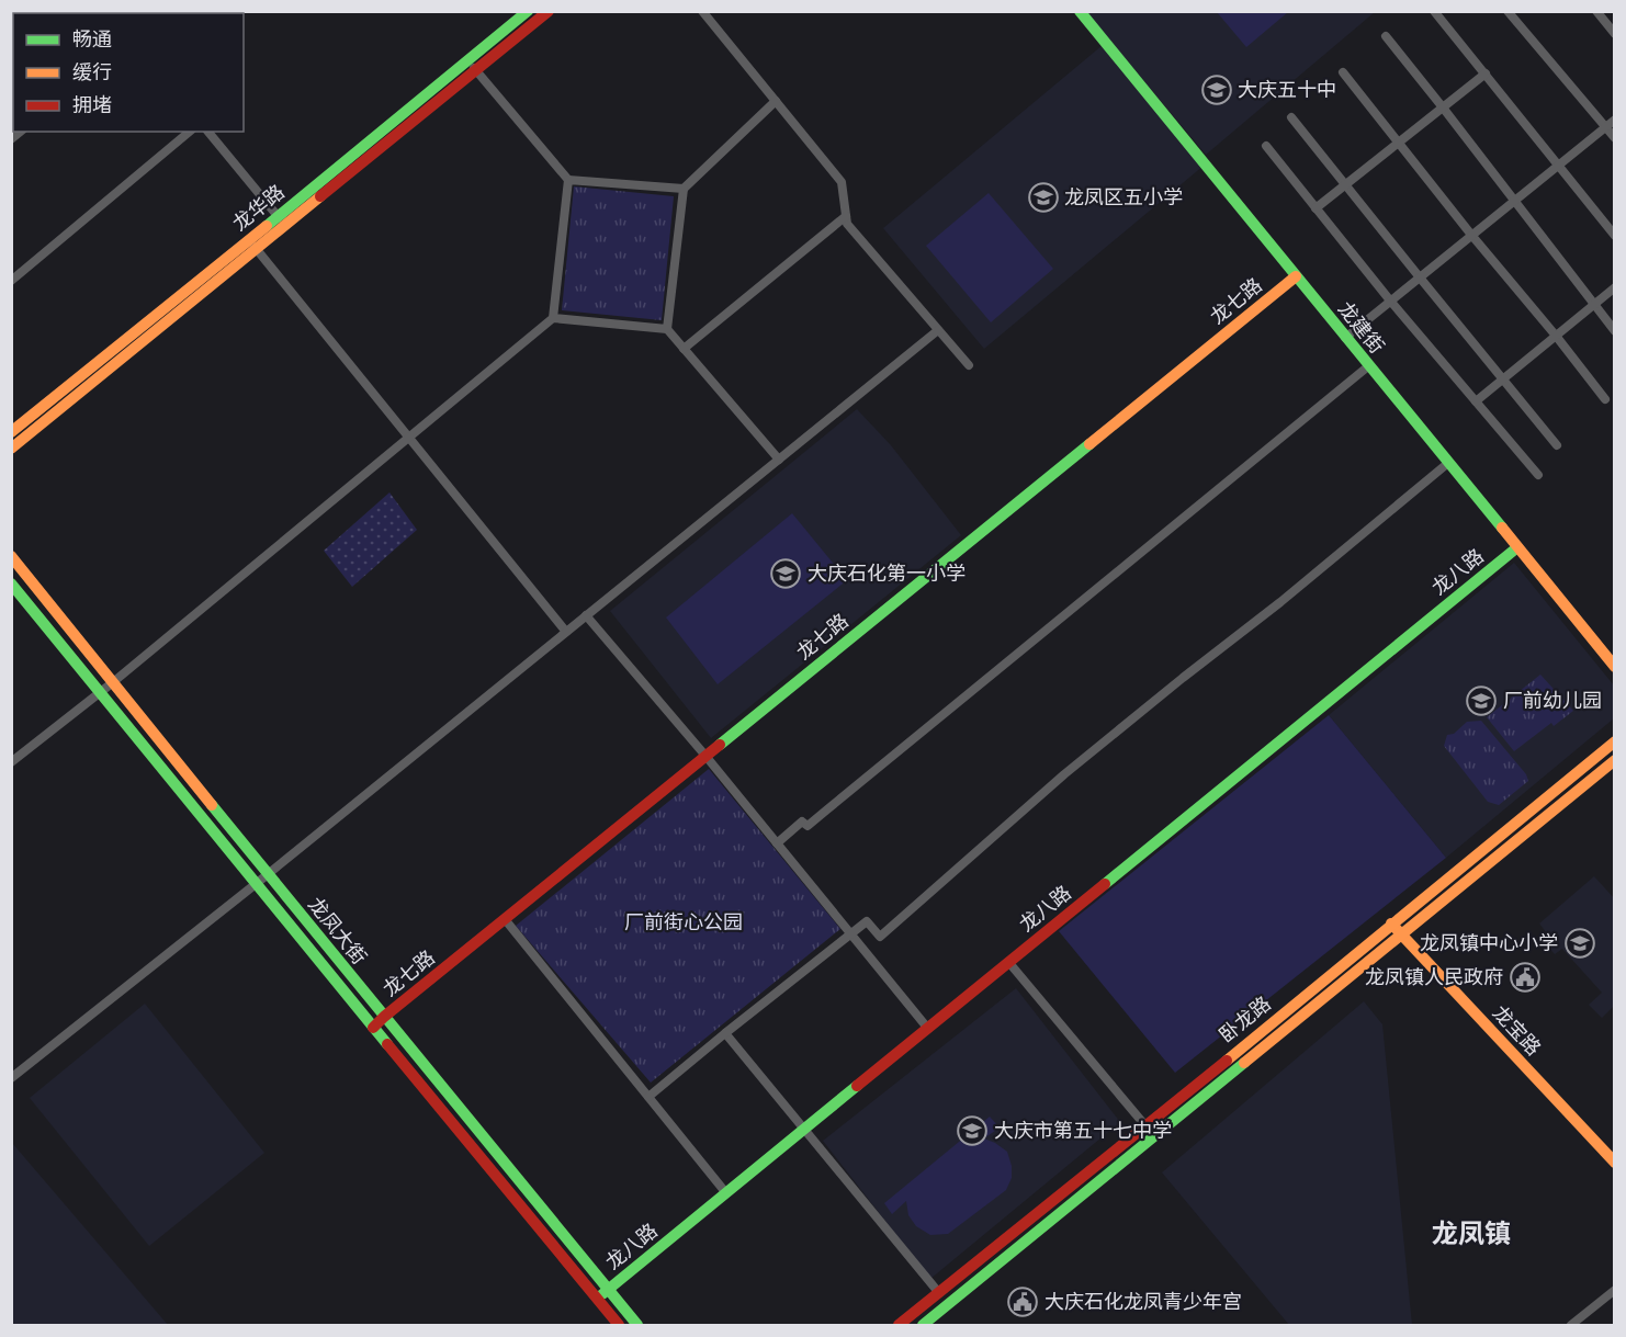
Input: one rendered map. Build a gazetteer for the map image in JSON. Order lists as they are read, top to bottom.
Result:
{
  "streets": {
    "main road": [
      "龙华路",
      "龙七路",
      "龙建街",
      "龙八路",
      "龙凤大街",
      "卧龙路",
      "龙宝路"
    ]
  },
  "crossings": [
    ["龙七路", "龙建街"],
    ["龙七路", "龙凤大街"],
    ["龙建街", "龙八路"],
    ["龙八路", "龙凤大街"],
    ["卧龙路", "龙宝路"]
  ],
  "districts": ["龙凤镇"],
  "parks": ["厂前街心公园"],
  "places": {
    "school or university": [
      "大庆五十中",
      "龙凤区五小学",
      "大庆石化第一小学",
      "厂前幼儿园",
      "龙凤镇中心小学",
      "大庆市第五十七中学"
    ],
    "public building": ["龙凤镇人民政府", "大庆石化龙凤青少年宫"]
  },
  "legend": ["畅通", "缓行", "拥堵"]
}
